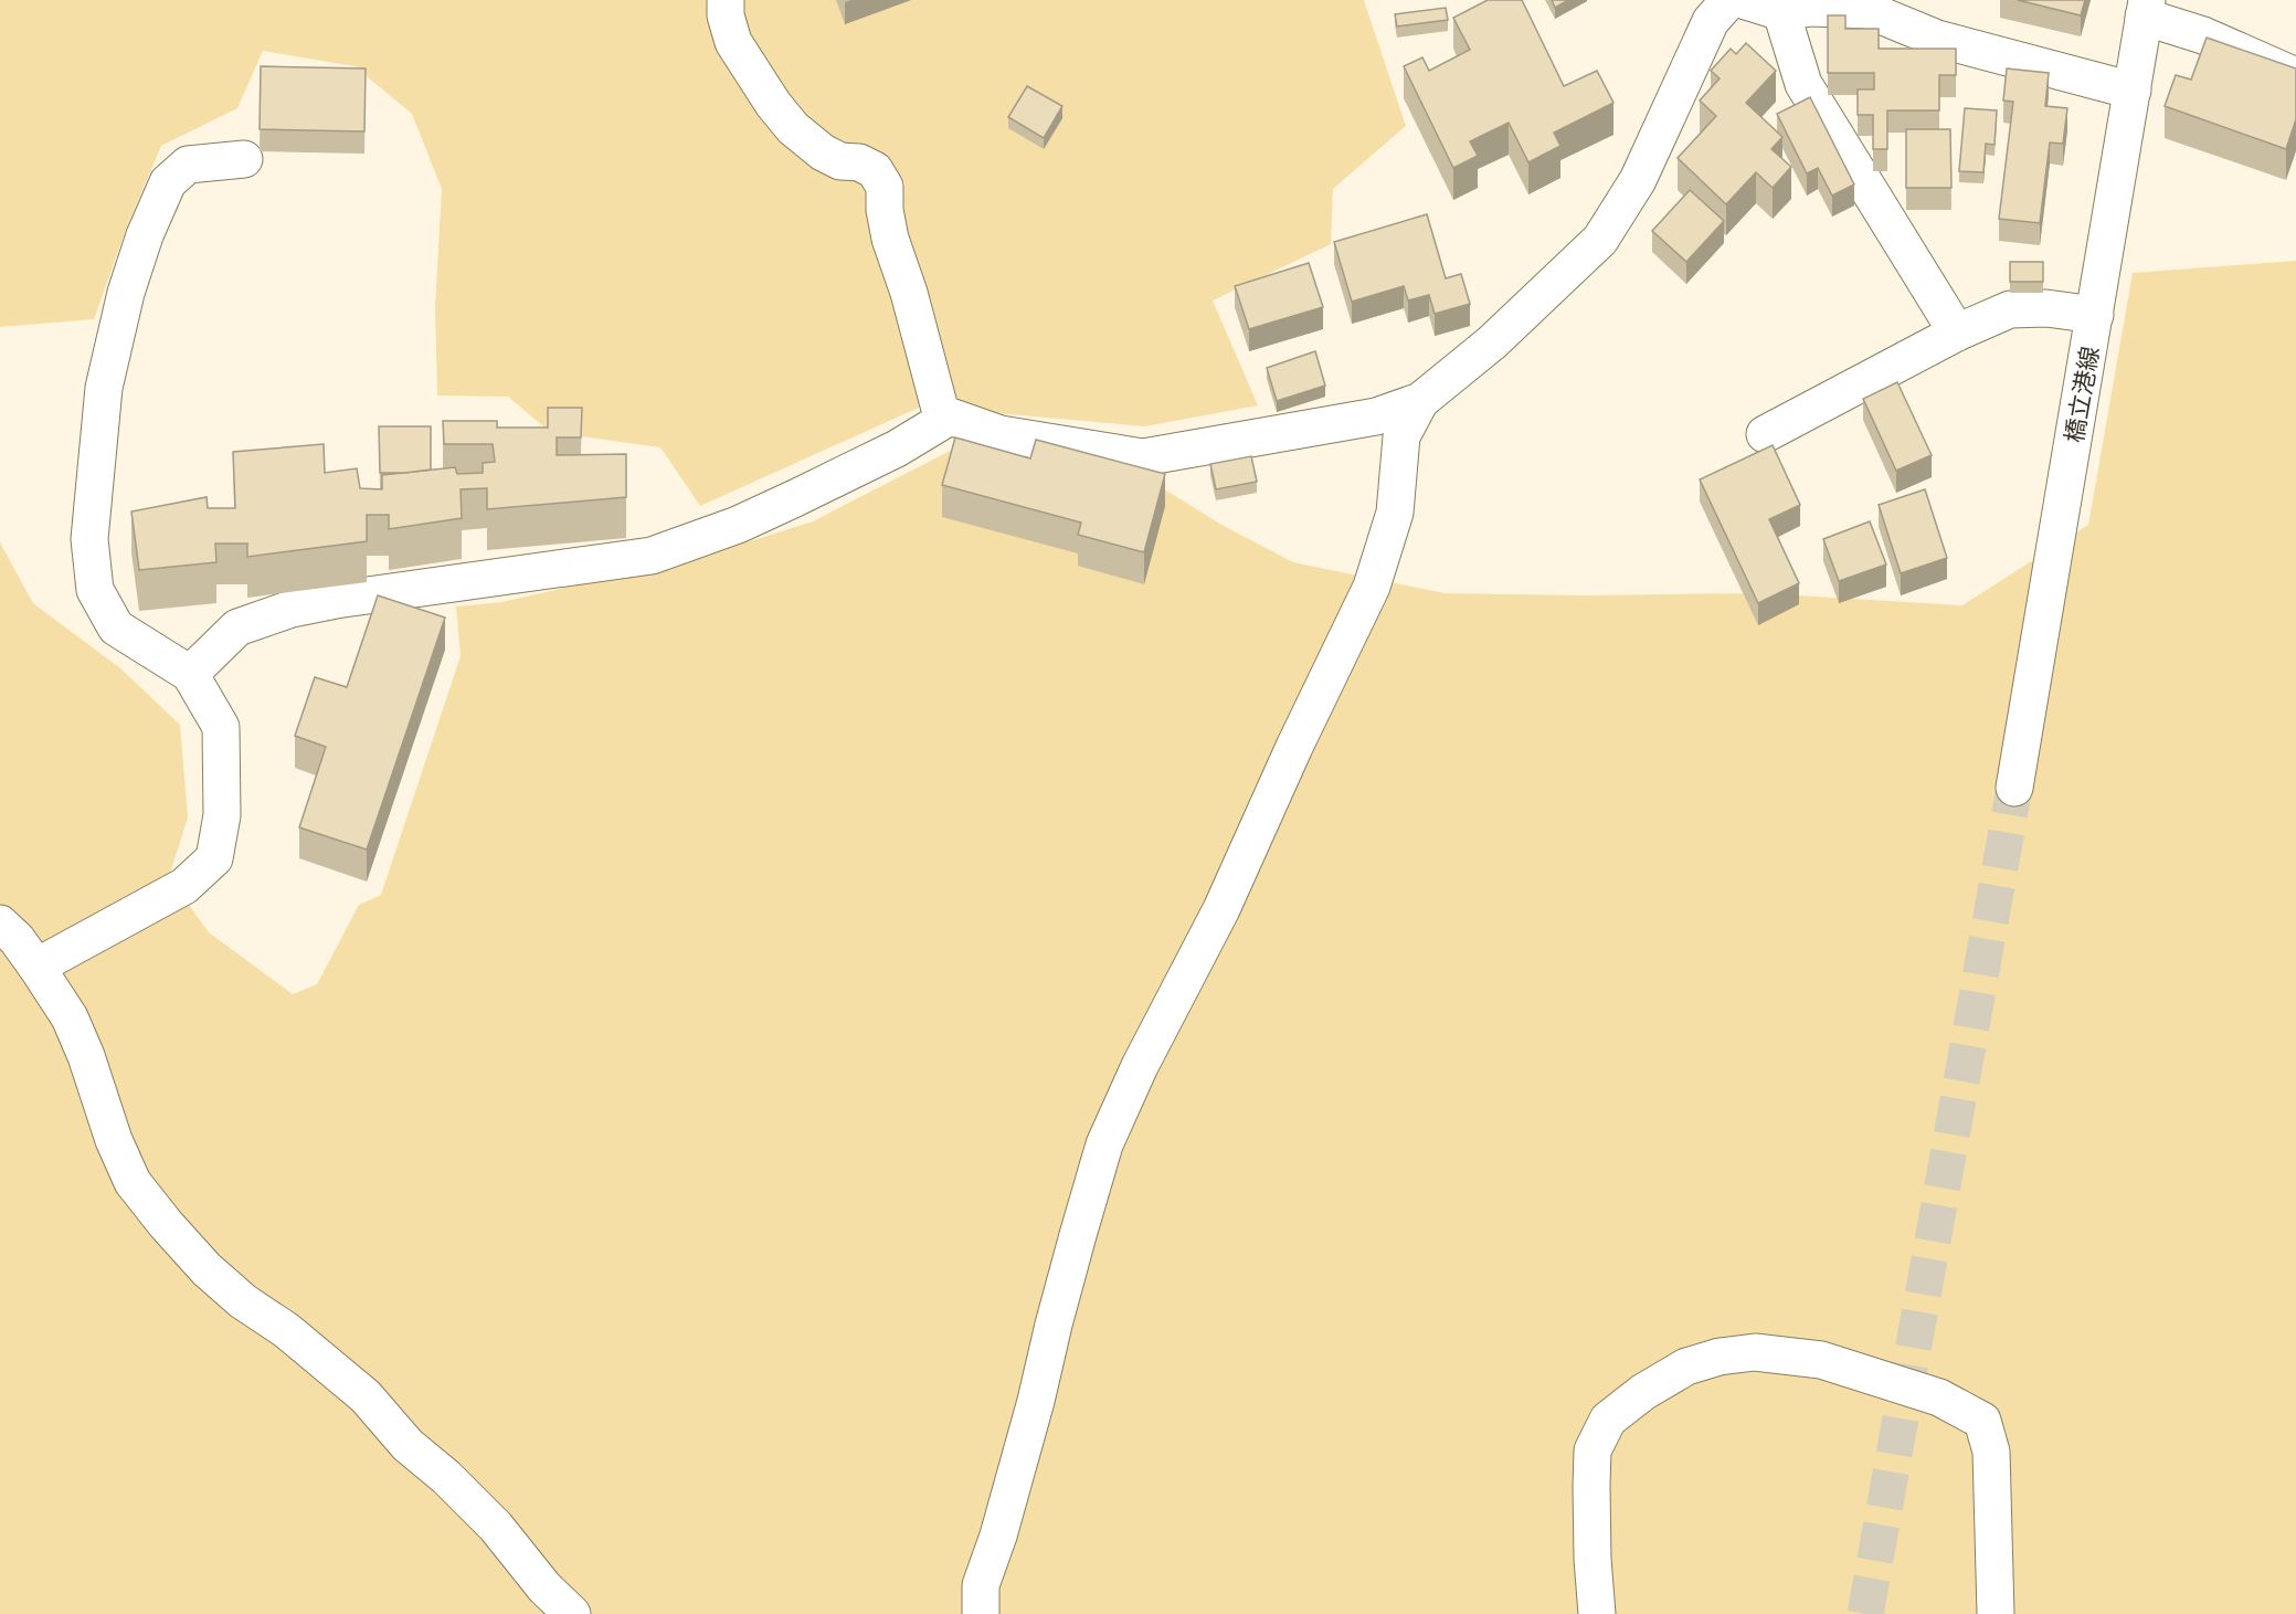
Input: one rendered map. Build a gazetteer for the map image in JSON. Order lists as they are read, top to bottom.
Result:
{
  "streets": {
    "street": ["橋立港線"]
  }
}
